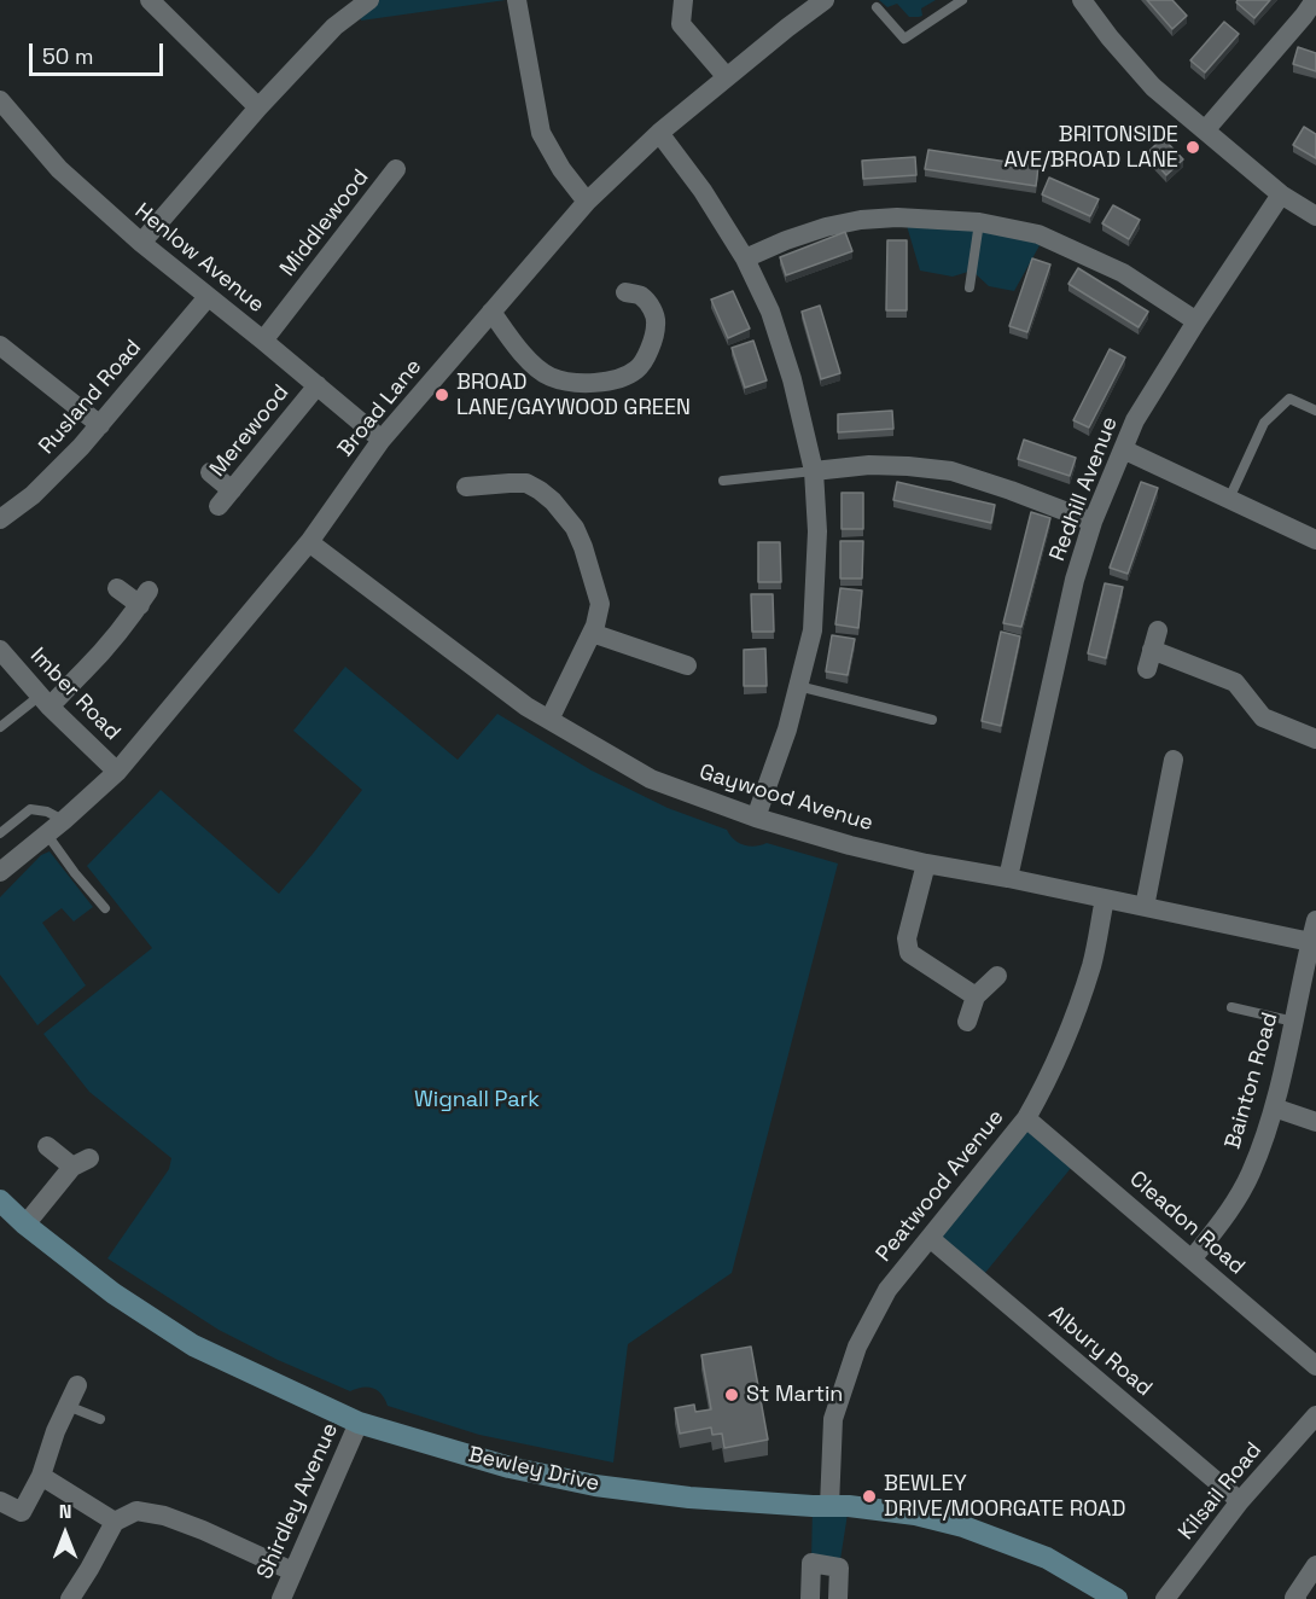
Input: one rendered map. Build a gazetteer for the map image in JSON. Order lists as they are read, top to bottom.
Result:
{
  "streets": {
    "street": [
      "Middlewood",
      "Henlow Avenue",
      "Rusland Road",
      "Broad Lane",
      "Merewood",
      "Redhill Avenue",
      "Imber Road",
      "Gaywood Avenue",
      "Bainton Road",
      "Peatwood Avenue",
      "Cleadon Road",
      "Albury Road",
      "Bewley Drive",
      "Kilsail Road",
      "Shirdley Avenue"
    ]
  },
  "crossings": [
    ["Middlewood", "Henlow Avenue"],
    ["Henlow Avenue", "Rusland Road"],
    ["Henlow Avenue", "Broad Lane"],
    ["Henlow Avenue", "Merewood"],
    ["Broad Lane", "Imber Road"],
    ["Broad Lane", "Gaywood Avenue"],
    ["Redhill Avenue", "Gaywood Avenue"],
    ["Gaywood Avenue", "Bainton Road"],
    ["Gaywood Avenue", "Peatwood Avenue"],
    ["Bainton Road", "Cleadon Road"],
    ["Peatwood Avenue", "Cleadon Road"],
    ["Peatwood Avenue", "Albury Road"],
    ["Peatwood Avenue", "Bewley Drive"],
    ["Albury Road", "Kilsail Road"],
    ["Bewley Drive", "Shirdley Avenue"]
  ],
  "parks": ["Wignall Park"],
  "places": [
    "BRITONSIDE AVE/BROAD LANE",
    "BROAD LANE/GAYWOOD GREEN",
    "St Martin",
    "BEWLEY DRIVE/MOORGATE ROAD"
  ],
  "scale_bar": "50 m",
  "north": "top"
}
